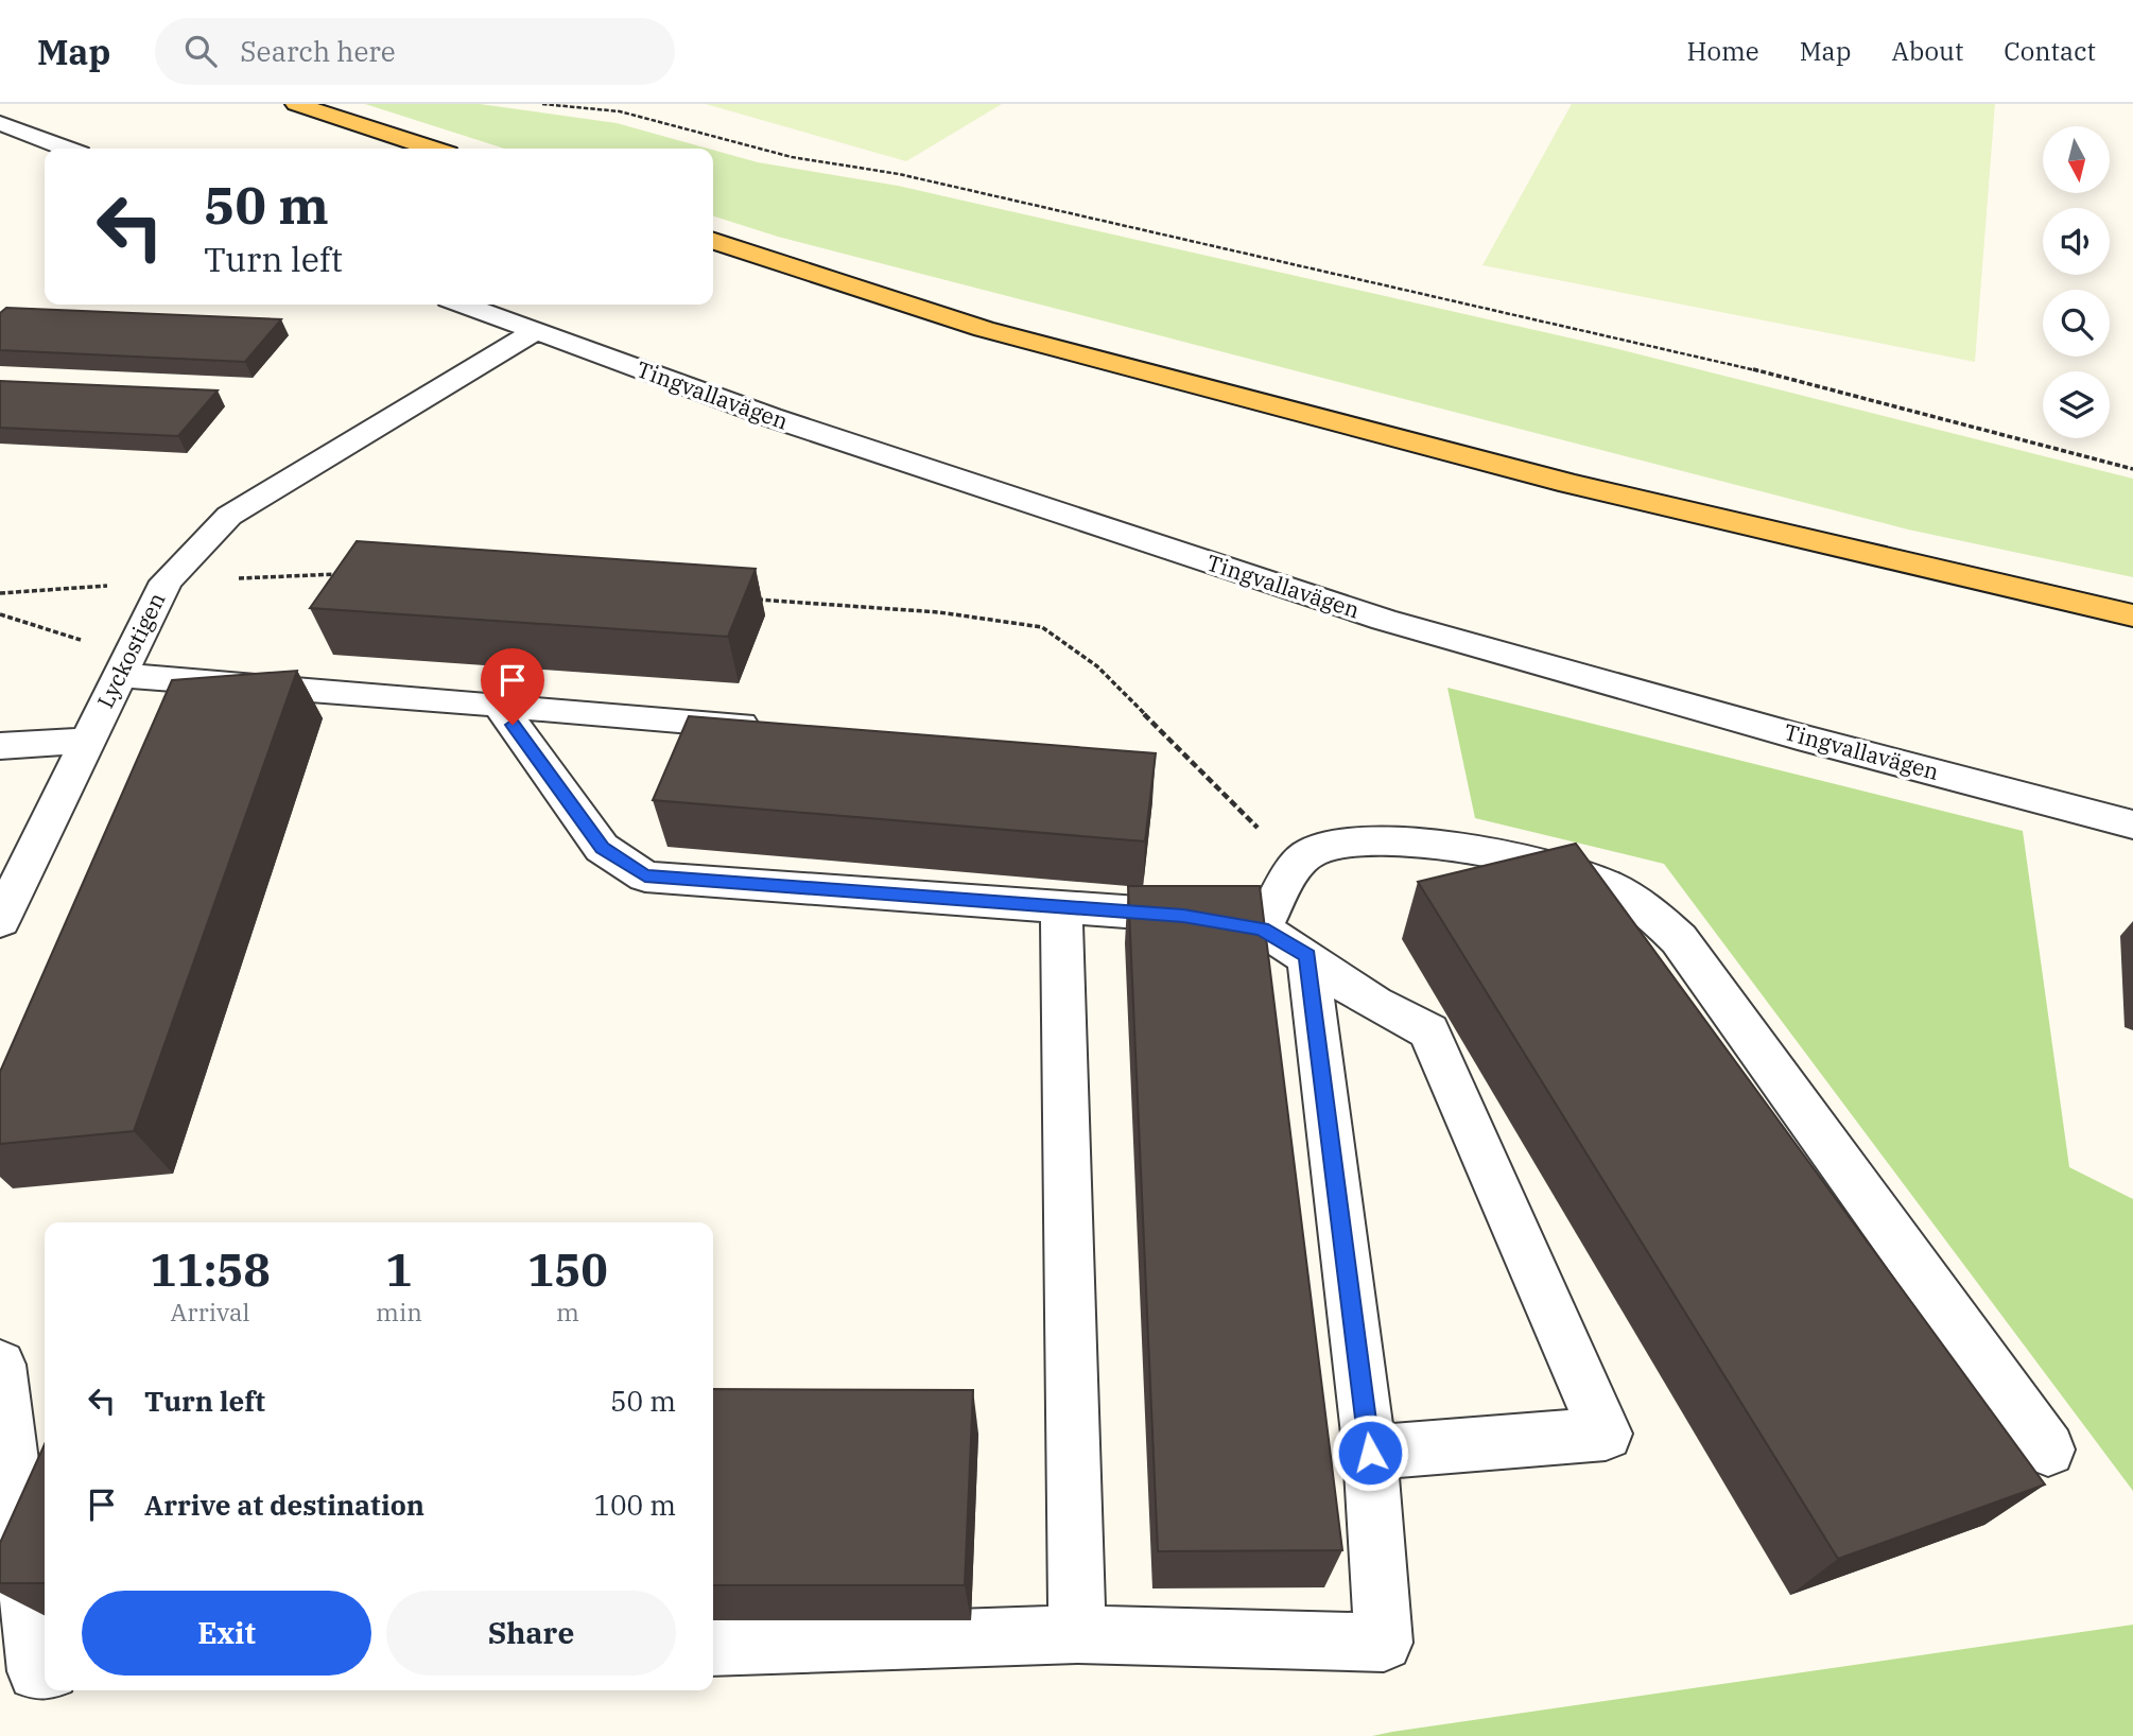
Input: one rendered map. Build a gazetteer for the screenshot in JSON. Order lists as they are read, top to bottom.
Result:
{
  "streets": {
    "street": ["Tingvallavägen", "Lyckostigen"]
  },
  "crossings": [
    ["Tingvallavägen", "Lyckostigen"]
  ],
  "north": "bottom",
  "page": {
    "header": "Map",
    "search": "Search here",
    "nav": [
      "Home",
      "Map",
      "About",
      "Contact"
    ],
    "turn": ["50 m", "Turn left"],
    "eta": [
      "11:58",
      "Arrival",
      "1",
      "min",
      "150",
      "m"
    ],
    "list": [
      {
        "name": "Turn left",
        "value": "50 m"
      },
      {
        "name": "Arrive at destination",
        "value": "100 m"
      }
    ],
    "buttons": ["Exit", "Share"]
  }
}
